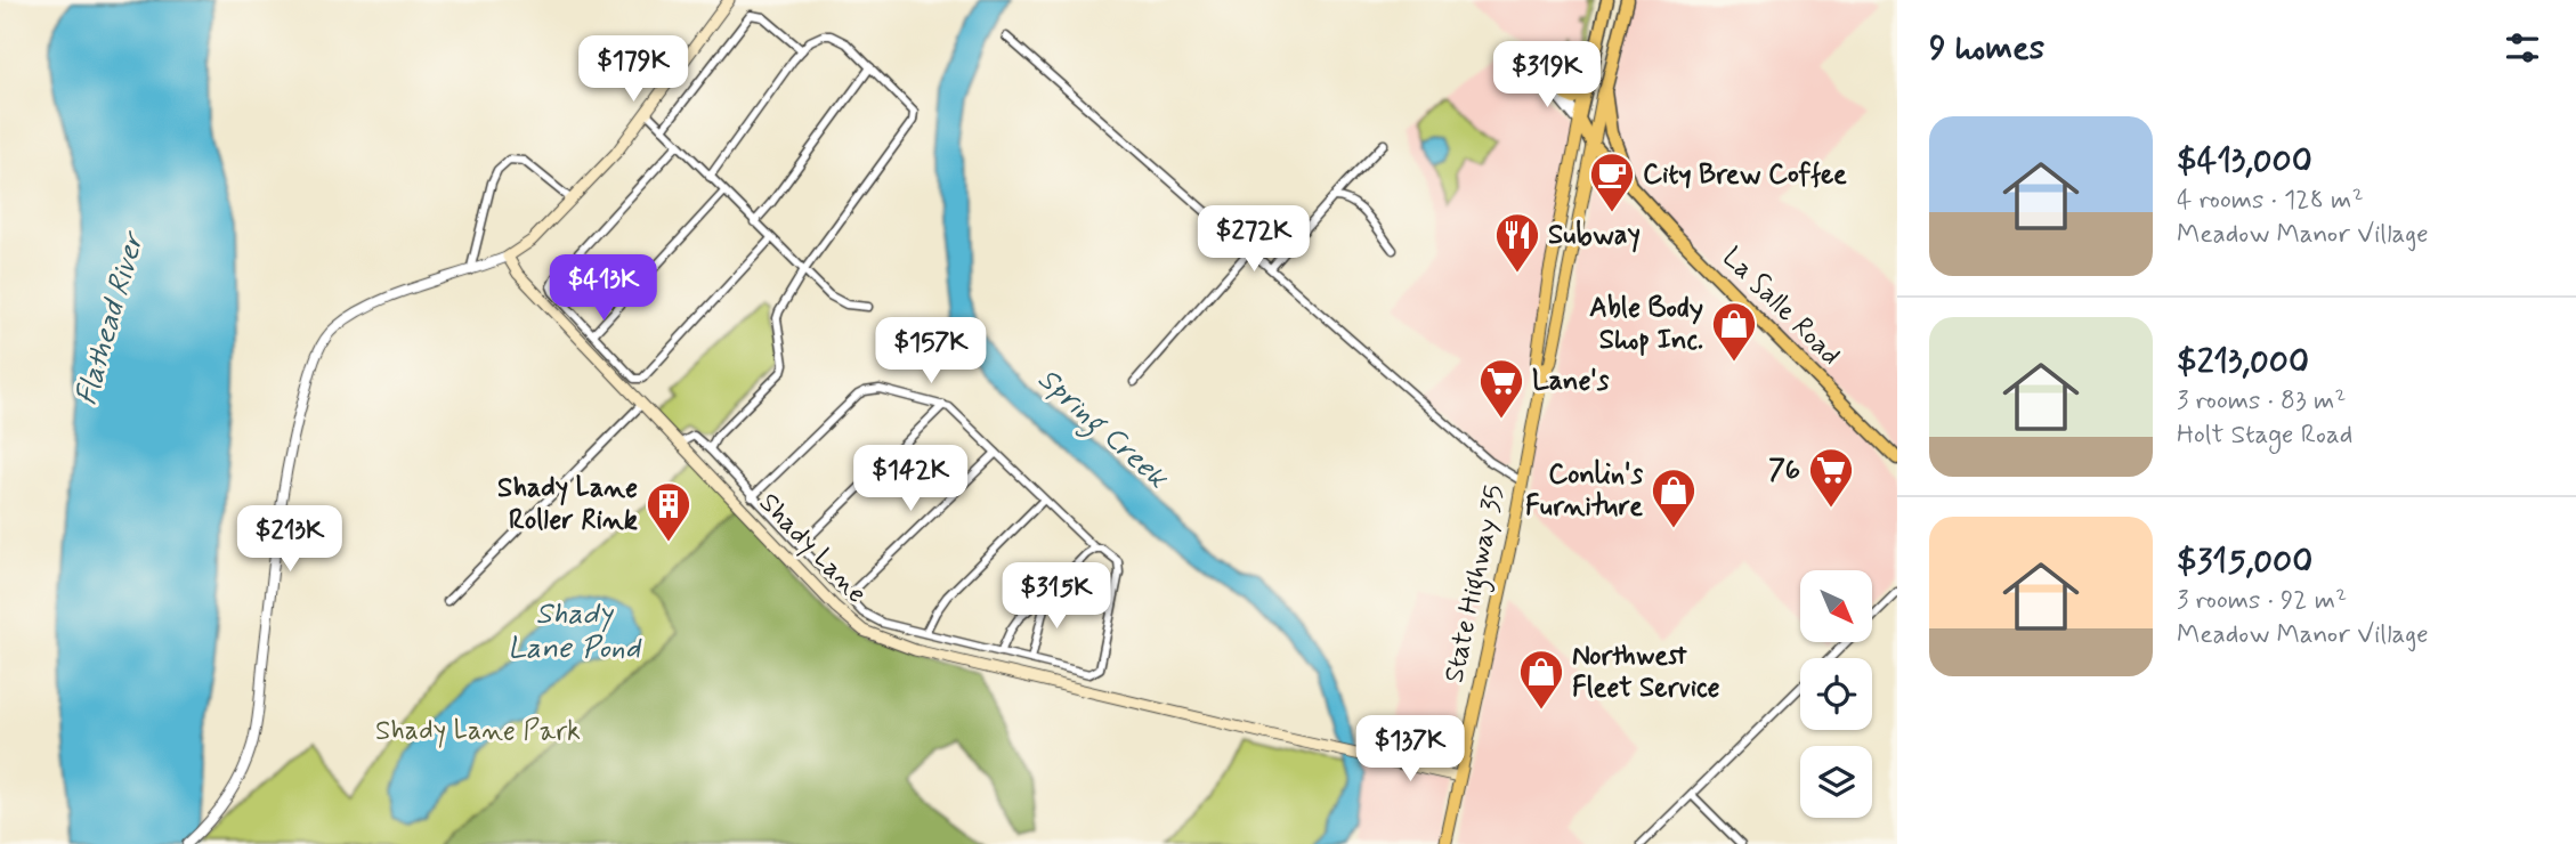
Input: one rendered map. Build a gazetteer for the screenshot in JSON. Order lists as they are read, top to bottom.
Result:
{
  "streets": {
    "highway": ["La Salle Road"],
    "main road": ["Shady Lane", "State Highway 35"]
  },
  "crossings": [
    ["La Salle Road", "State Highway 35"],
    ["Shady Lane", "State Highway 35"]
  ],
  "water": ["Flathead River", "Spring Creek", "Shady Lane Pond"],
  "parks": ["Shady Lane Park"],
  "places": {
    "cafe": ["City Brew Coffee"],
    "restaurant": ["Subway"],
    "shop": ["Able Body Shop Inc.", "Conlin's Furniture", "Northwest Fleet Service"],
    "supermarket": ["Lane's", "76"],
    "building": ["Shady Lane Roller Rink"]
  },
  "north": "bottom right",
  "page": {
    "heading": "9 homes",
    "price": [
      "$179K",
      "$319K",
      "$272K",
      "$413K",
      "$157K",
      "$142K",
      "$213K",
      "$315K",
      "$137K"
    ],
    "list": [
      {
        "name": "$413,000",
        "note": "4 rooms · 128 m² · Meadow Manor Village"
      },
      {
        "name": "$213,000",
        "note": "3 rooms · 83 m² · Holt Stage Road"
      },
      {
        "name": "$315,000",
        "note": "3 rooms · 92 m² · Meadow Manor Village"
      }
    ]
  }
}
